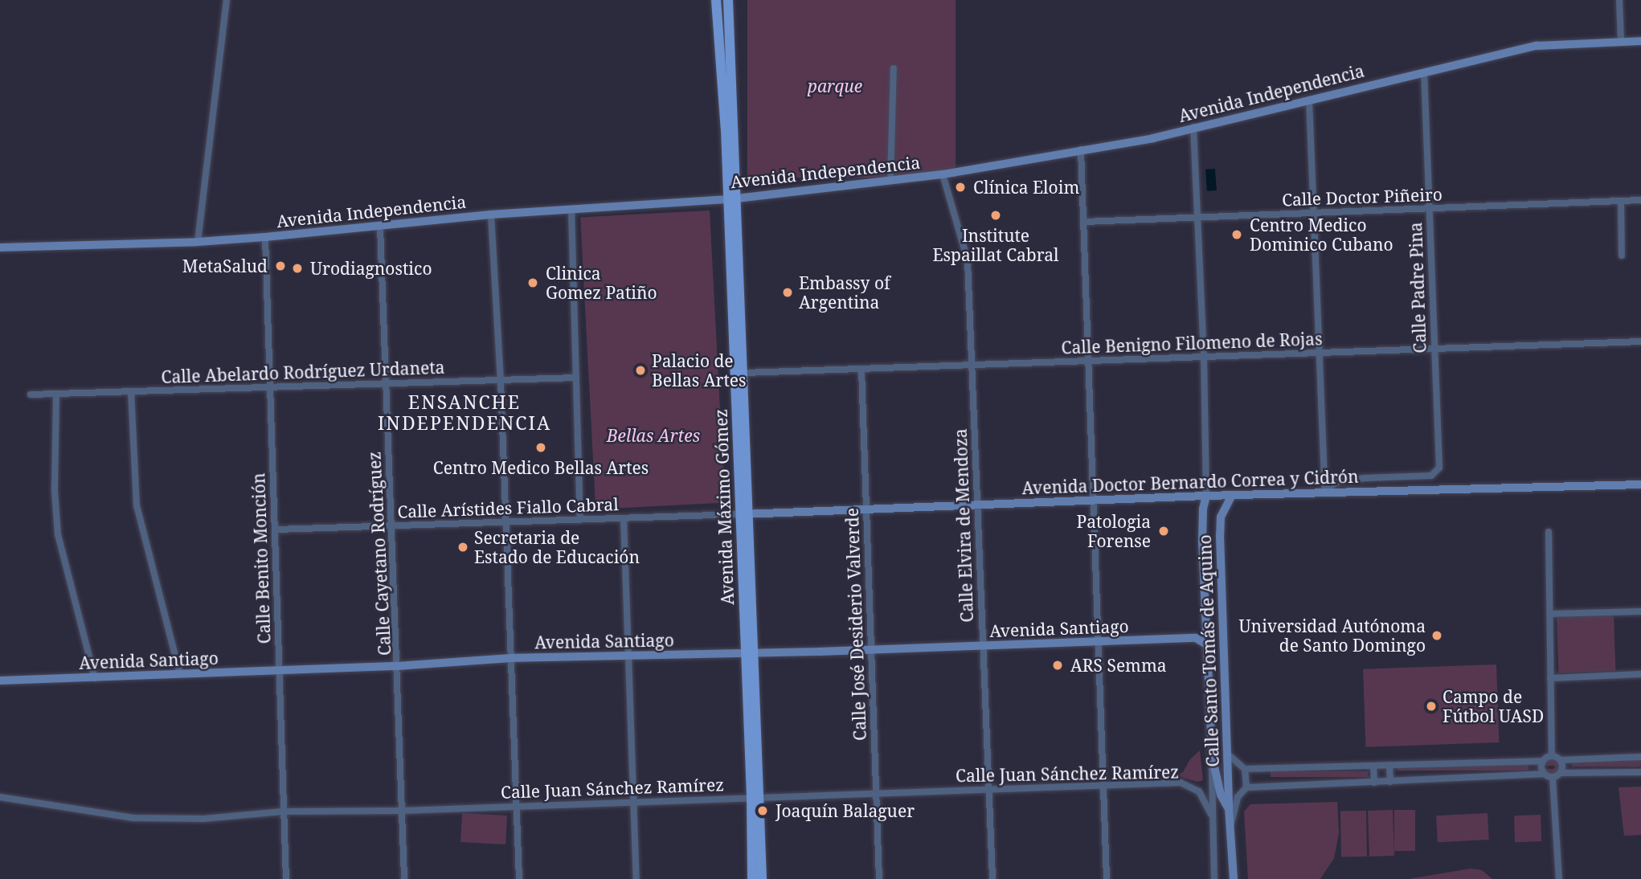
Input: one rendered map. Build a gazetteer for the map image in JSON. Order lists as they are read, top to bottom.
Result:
{
  "streets": {
    "main road": [
      "Avenida Independencia",
      "Avenida Doctor Bernardo Correa y Cidrón",
      "Avenida Máximo Gómez",
      "Avenida Santiago",
      "Calle Santo Tomás de Aquino"
    ],
    "street": [
      "Calle Doctor Piñeiro",
      "Calle Padre Pina",
      "Calle Benigno Filomeno de Rojas",
      "Calle Abelardo Rodríguez Urdaneta",
      "Calle Arístides Fiallo Cabral",
      "Calle Elvira de Mendoza",
      "Calle Cayetano Rodríguez",
      "Calle Benito Monción",
      "Calle José Desiderio Valverde",
      "Calle Juan Sánchez Ramírez"
    ]
  },
  "crossings": [
    ["Avenida Independencia", "Calle Padre Pina"],
    ["Avenida Independencia", "Avenida Máximo Gómez"],
    ["Avenida Independencia", "Calle Elvira de Mendoza"],
    ["Avenida Independencia", "Calle Cayetano Rodríguez"],
    ["Avenida Independencia", "Calle Benito Monción"],
    ["Calle Doctor Piñeiro", "Calle Padre Pina"],
    ["Calle Padre Pina", "Calle Benigno Filomeno de Rojas"],
    ["Calle Padre Pina", "Avenida Doctor Bernardo Correa y Cidrón"],
    ["Calle Benigno Filomeno de Rojas", "Avenida Máximo Gómez"],
    ["Calle Benigno Filomeno de Rojas", "Calle Elvira de Mendoza"],
    ["Calle Benigno Filomeno de Rojas", "Calle José Desiderio Valverde"],
    ["Calle Abelardo Rodríguez Urdaneta", "Calle Cayetano Rodríguez"],
    ["Calle Abelardo Rodríguez Urdaneta", "Calle Benito Monción"],
    ["Avenida Doctor Bernardo Correa y Cidrón", "Avenida Máximo Gómez"],
    ["Avenida Doctor Bernardo Correa y Cidrón", "Calle Arístides Fiallo Cabral"],
    ["Avenida Doctor Bernardo Correa y Cidrón", "Calle Elvira de Mendoza"],
    ["Avenida Doctor Bernardo Correa y Cidrón", "Calle José Desiderio Valverde"],
    ["Avenida Doctor Bernardo Correa y Cidrón", "Calle Santo Tomás de Aquino"],
    ["Avenida Máximo Gómez", "Calle Arístides Fiallo Cabral"],
    ["Avenida Máximo Gómez", "Avenida Santiago"],
    ["Avenida Máximo Gómez", "Calle Juan Sánchez Ramírez"],
    ["Calle Arístides Fiallo Cabral", "Calle Cayetano Rodríguez"],
    ["Calle Arístides Fiallo Cabral", "Calle Benito Monción"],
    ["Calle Elvira de Mendoza", "Avenida Santiago"],
    ["Calle Elvira de Mendoza", "Calle Juan Sánchez Ramírez"],
    ["Calle Cayetano Rodríguez", "Avenida Santiago"],
    ["Calle Cayetano Rodríguez", "Calle Juan Sánchez Ramírez"],
    ["Calle Benito Monción", "Avenida Santiago"],
    ["Calle Benito Monción", "Calle Juan Sánchez Ramírez"],
    ["Calle José Desiderio Valverde", "Avenida Santiago"],
    ["Calle José Desiderio Valverde", "Calle Juan Sánchez Ramírez"],
    ["Avenida Santiago", "Calle Santo Tomás de Aquino"],
    ["Calle Santo Tomás de Aquino", "Calle Juan Sánchez Ramírez"]
  ],
  "districts": ["ENSANCHE INDEPENDENCIA"],
  "parks": ["parque", "Bellas Artes"],
  "places": [
    "Clínica Eloim",
    "Institute Espaillat Cabral",
    "Centro Medico Dominico Cubano",
    "MetaSalud",
    "Urodiagnostico",
    "Clinica Gomez Patiño",
    "Embassy of Argentina",
    "Palacio de Bellas Artes",
    "Centro Medico Bellas Artes",
    "Patologia Forense",
    "Secretaria de Estado de Educación",
    "Universidad Autónoma de Santo Domingo",
    "ARS Semma",
    "Campo de Fútbol UASD",
    "Joaquín Balaguer"
  ]
}
